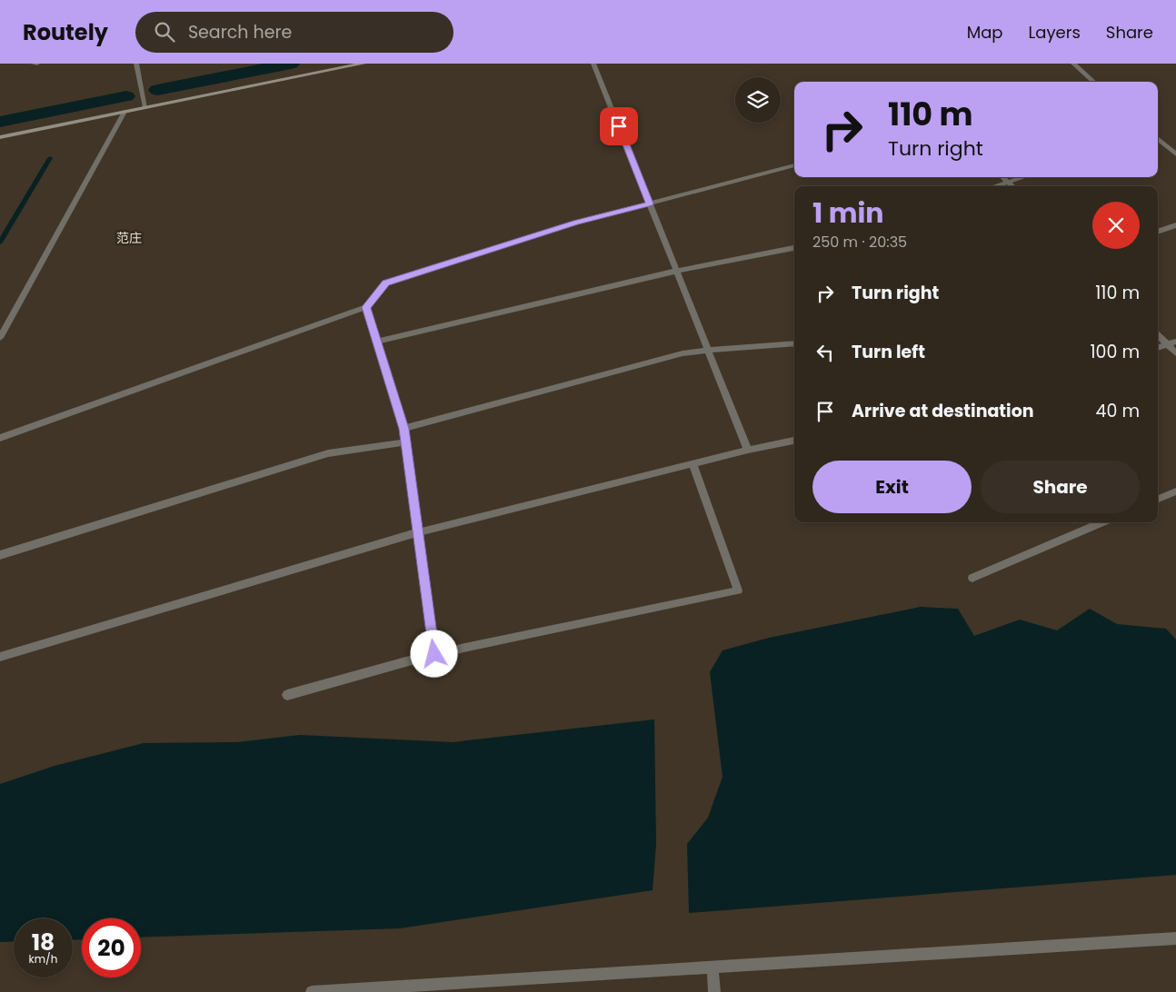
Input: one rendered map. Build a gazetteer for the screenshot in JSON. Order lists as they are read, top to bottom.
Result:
{
  "districts": ["范庄"],
  "page": {
    "header": "Routely",
    "search": "Search here",
    "nav": ["Map", "Layers", "Share"],
    "turn": ["110 m", "Turn right"],
    "heading": ["1 min", "250 m · 20:35"],
    "list": [
      {
        "name": "Turn right",
        "value": "110 m"
      },
      {
        "name": "Turn left",
        "value": "100 m"
      },
      {
        "name": "Arrive at destination",
        "value": "40 m"
      }
    ],
    "buttons": ["Exit", "Share"],
    "speed": "18 km/h",
    "limit": "20"
  }
}
